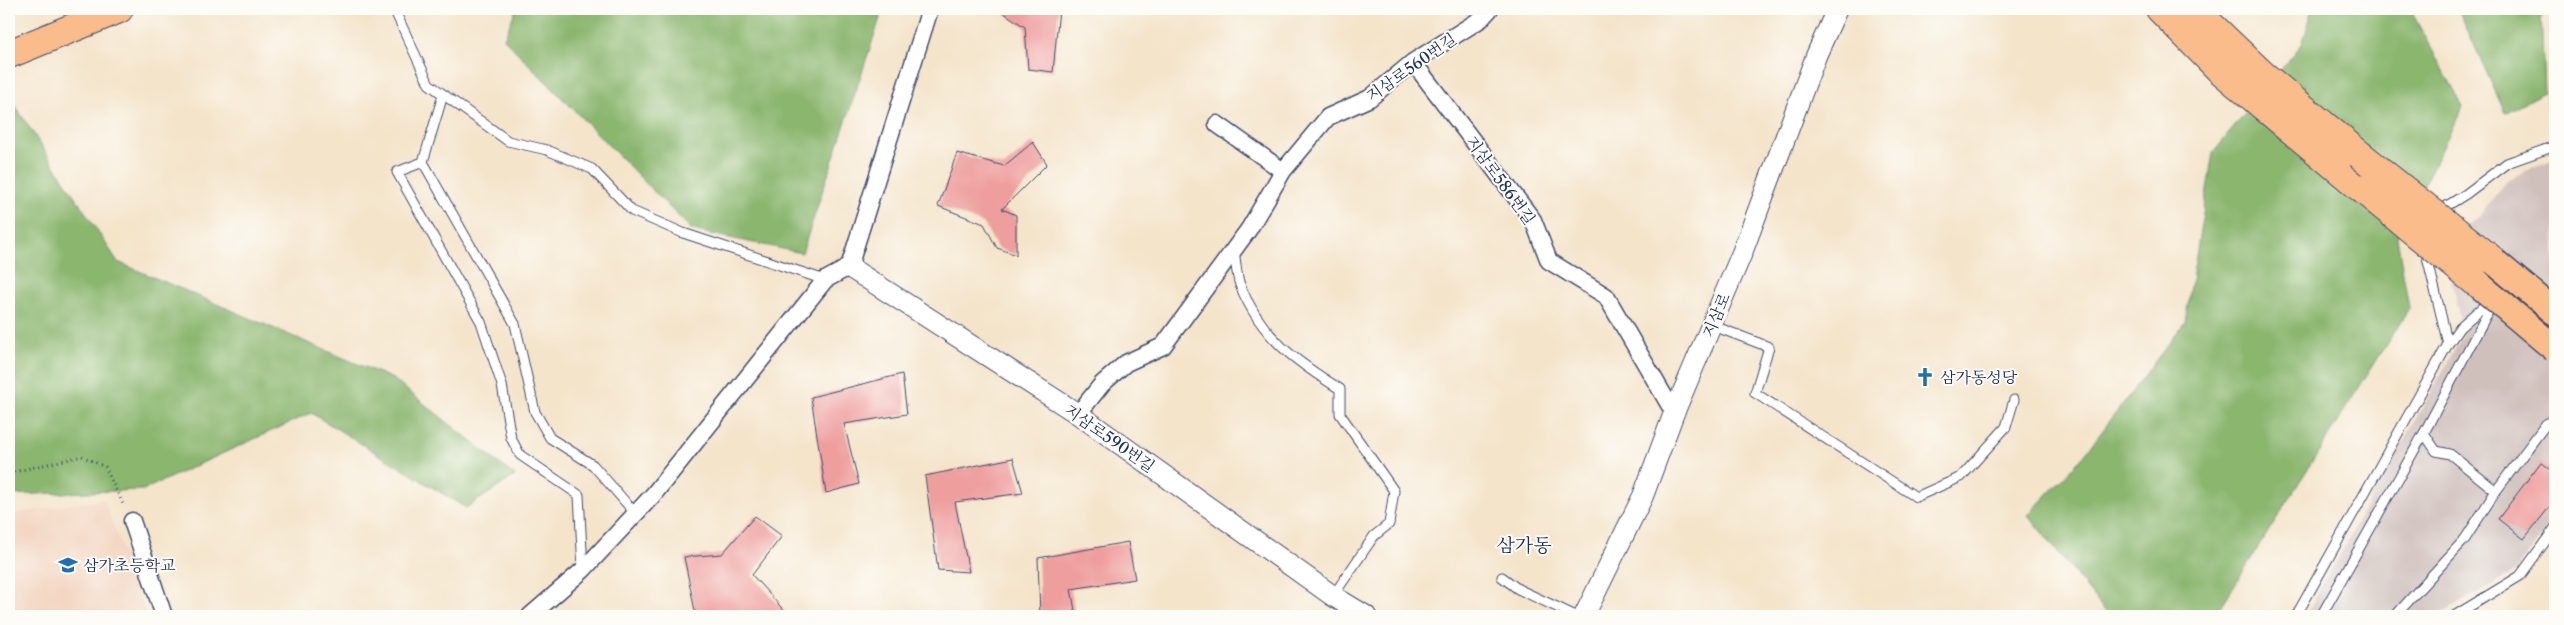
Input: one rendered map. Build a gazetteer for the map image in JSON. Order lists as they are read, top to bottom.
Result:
{
  "streets": {
    "street": [
      "지삼로560번길",
      "지삼로586번길",
      "지삼로",
      "지삼로590번길"
    ]
  },
  "crossings": [
    ["지삼로560번길", "지삼로586번길"],
    ["지삼로560번길", "지삼로590번길"],
    ["지삼로586번길", "지삼로"]
  ],
  "districts": ["삼가동"],
  "places": {
    "church": ["삼가동성당"],
    "school or university": ["삼가초등학교"]
  }
}
